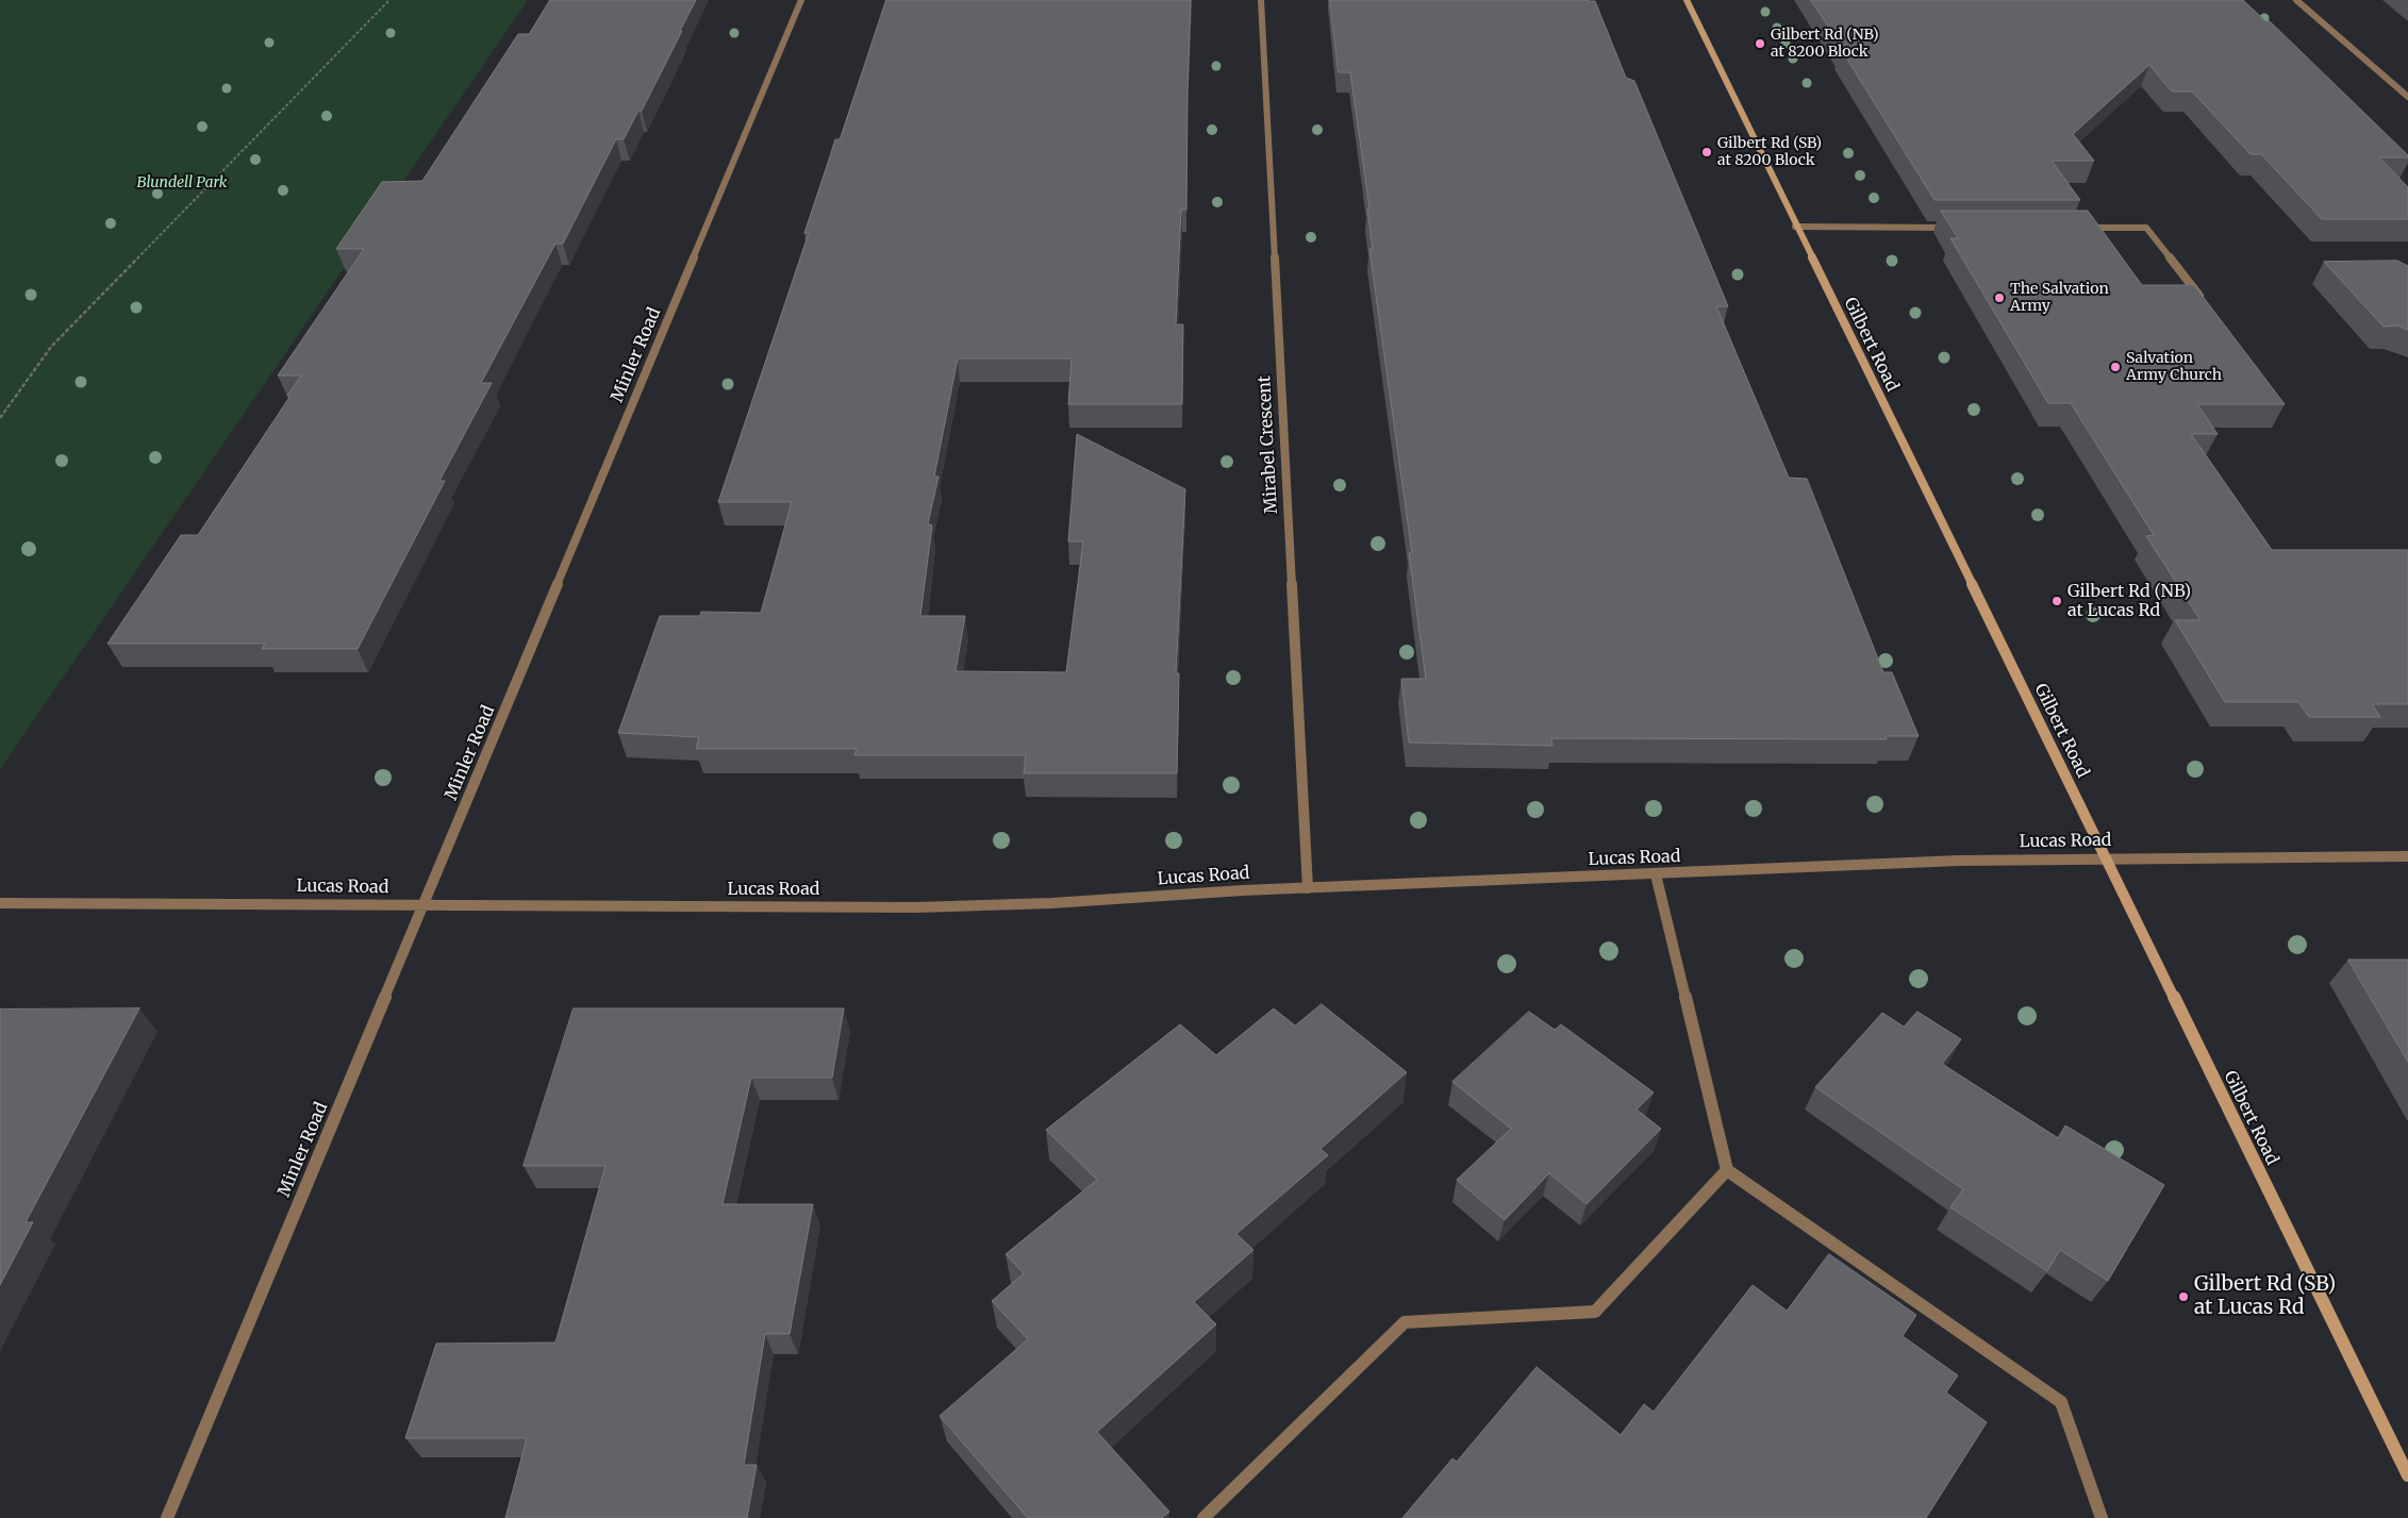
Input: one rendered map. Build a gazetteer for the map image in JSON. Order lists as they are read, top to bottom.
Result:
{
  "streets": {
    "main road": ["Gilbert Road"],
    "street": ["Minler Road", "Mirabel Crescent", "Lucas Road"]
  },
  "crossings": [
    ["Gilbert Road", "Lucas Road"],
    ["Minler Road", "Lucas Road"],
    ["Mirabel Crescent", "Lucas Road"]
  ],
  "parks": ["Blundell Park"],
  "places": [
    "Gilbert Rd (NB) at 8200 Block",
    "Gilbert Rd (SB) at 8200 Block",
    "The Salvation Army",
    "Salvation Army Church",
    "Gilbert Rd (NB) at Lucas Rd",
    "Gilbert Rd (SB) at Lucas Rd"
  ]
}
